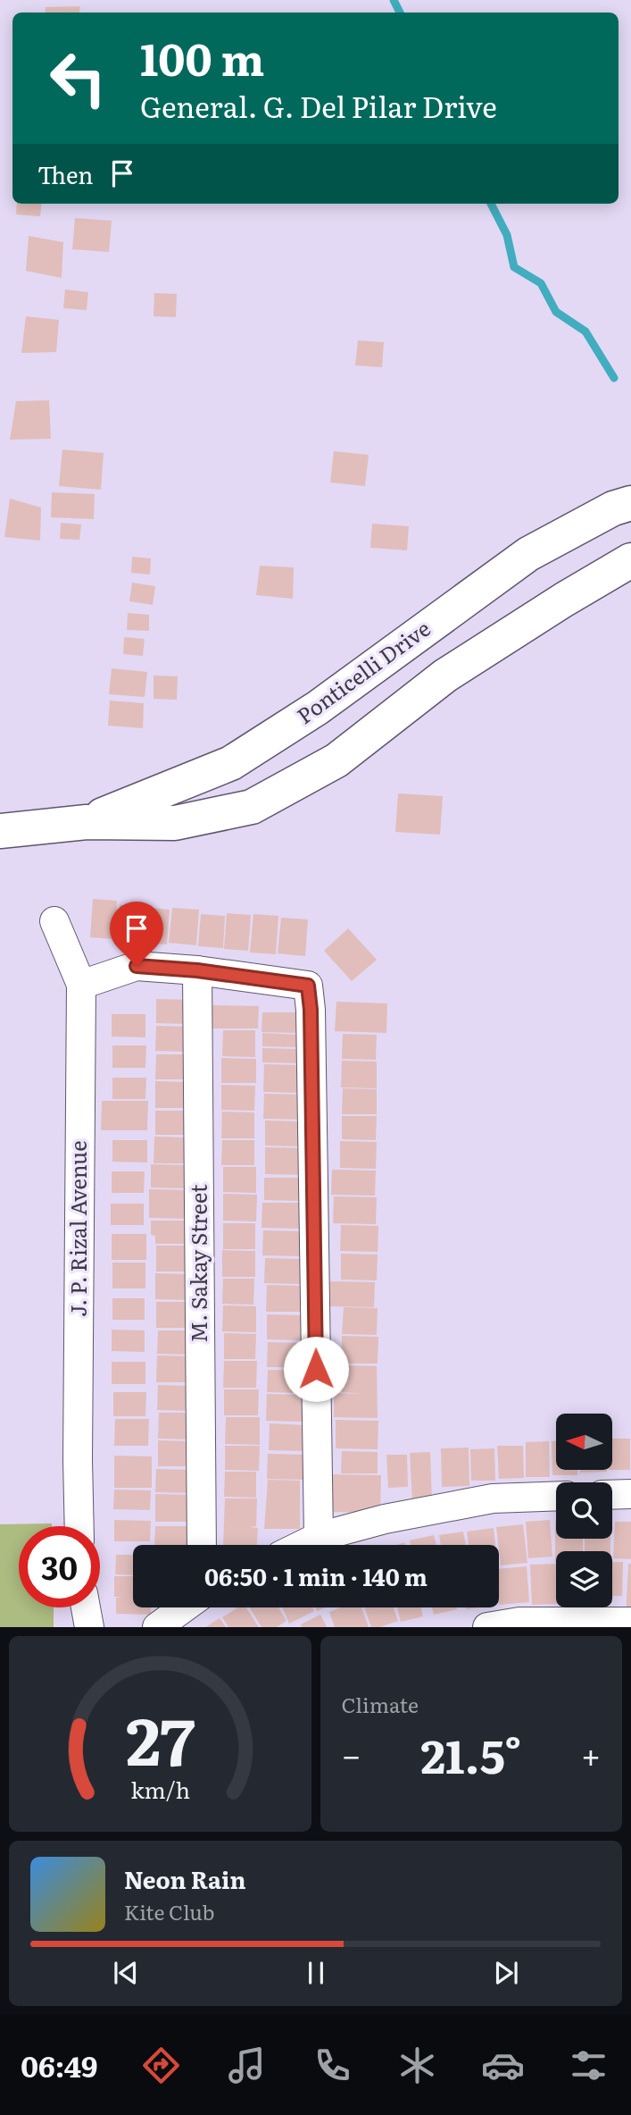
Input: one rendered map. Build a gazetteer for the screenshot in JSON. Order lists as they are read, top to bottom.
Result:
{
  "streets": {
    "street": ["Ponticelli Drive", "J. P. Rizal Avenue", "M. Sakay Street"]
  },
  "north": "left",
  "page": {
    "turn": ["100 m", "General. G. Del Pilar Drive"],
    "then": "Then",
    "limit": "30",
    "trip": "06:50 · 1 min · 140 m",
    "tile": "Climate",
    "heat": ["−", "21.5°", "+"],
    "song": ["Neon Rain", "Kite Club"],
    "tabs": "06:49",
    "gauge": ["27", "km/h"]
  }
}
